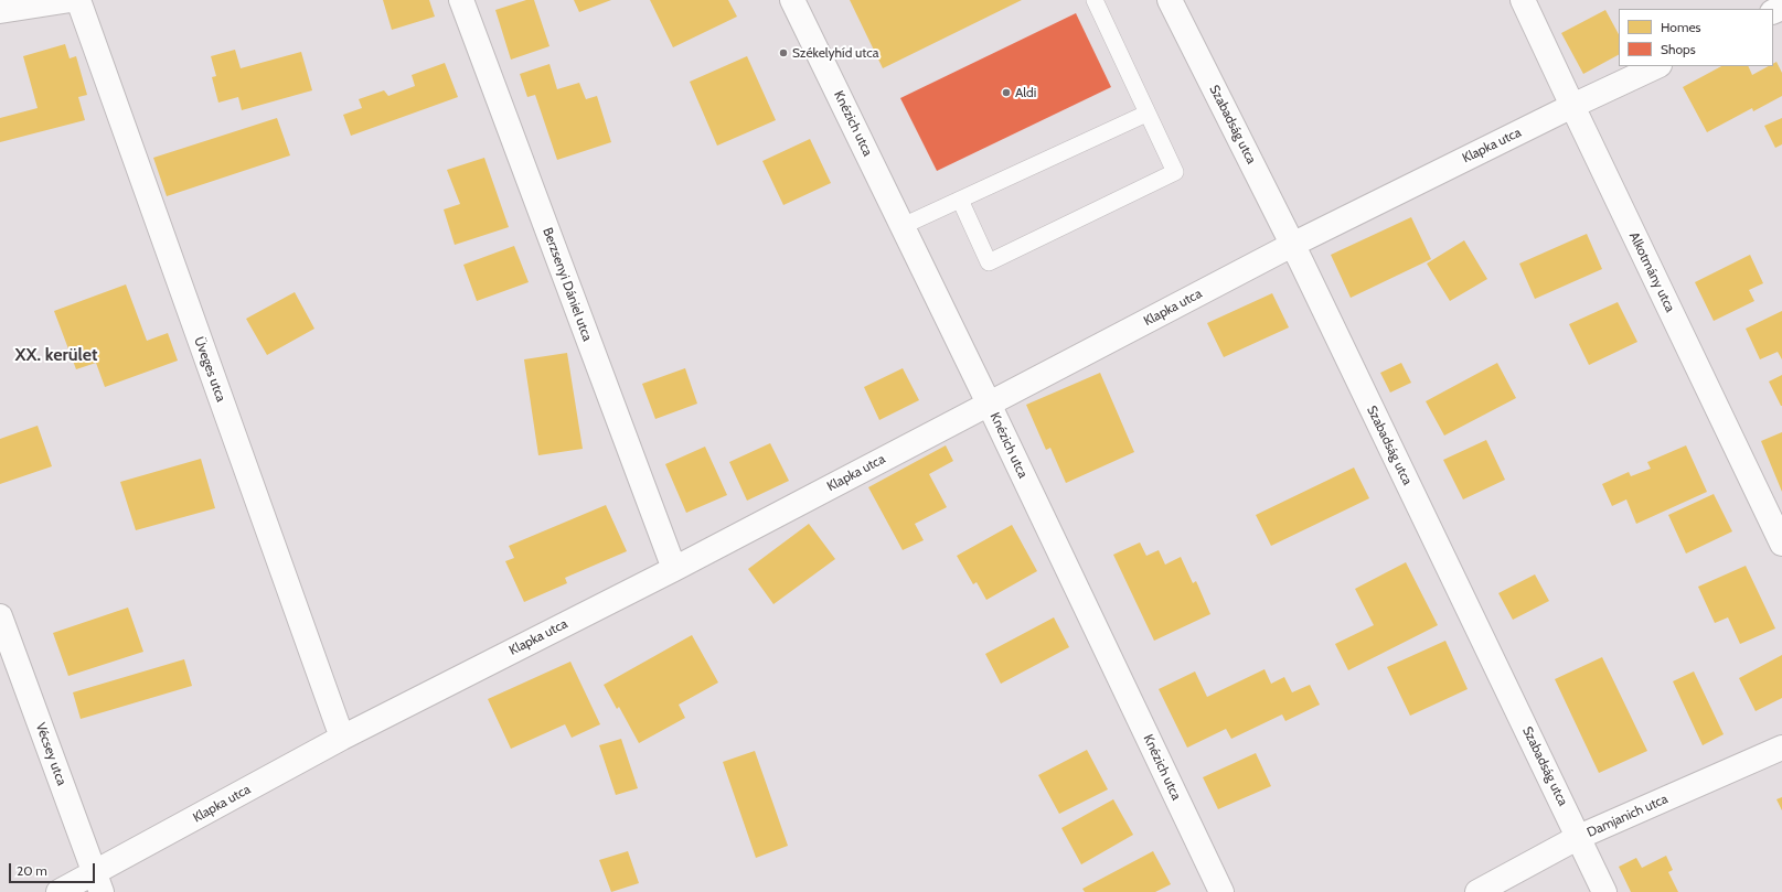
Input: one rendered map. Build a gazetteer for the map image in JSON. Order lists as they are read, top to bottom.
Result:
{
  "streets": {
    "street": [
      "Knézich utca",
      "Szabadság utca",
      "Klapka utca",
      "Alkotmány utca",
      "Berzsenyi Dániel utca",
      "Üveges utca",
      "Vécsey utca",
      "Damjanich utca"
    ]
  },
  "crossings": [
    ["Knézich utca", "Klapka utca"],
    ["Szabadság utca", "Klapka utca"],
    ["Szabadság utca", "Damjanich utca"],
    ["Klapka utca", "Alkotmány utca"],
    ["Klapka utca", "Berzsenyi Dániel utca"],
    ["Klapka utca", "Üveges utca"],
    ["Klapka utca", "Vécsey utca"]
  ],
  "districts": ["XX. kerület"],
  "places": ["Székelyhíd utca", "Aldi"],
  "legend": ["Homes", "Shops"],
  "scale_bar": "20 m"
}
